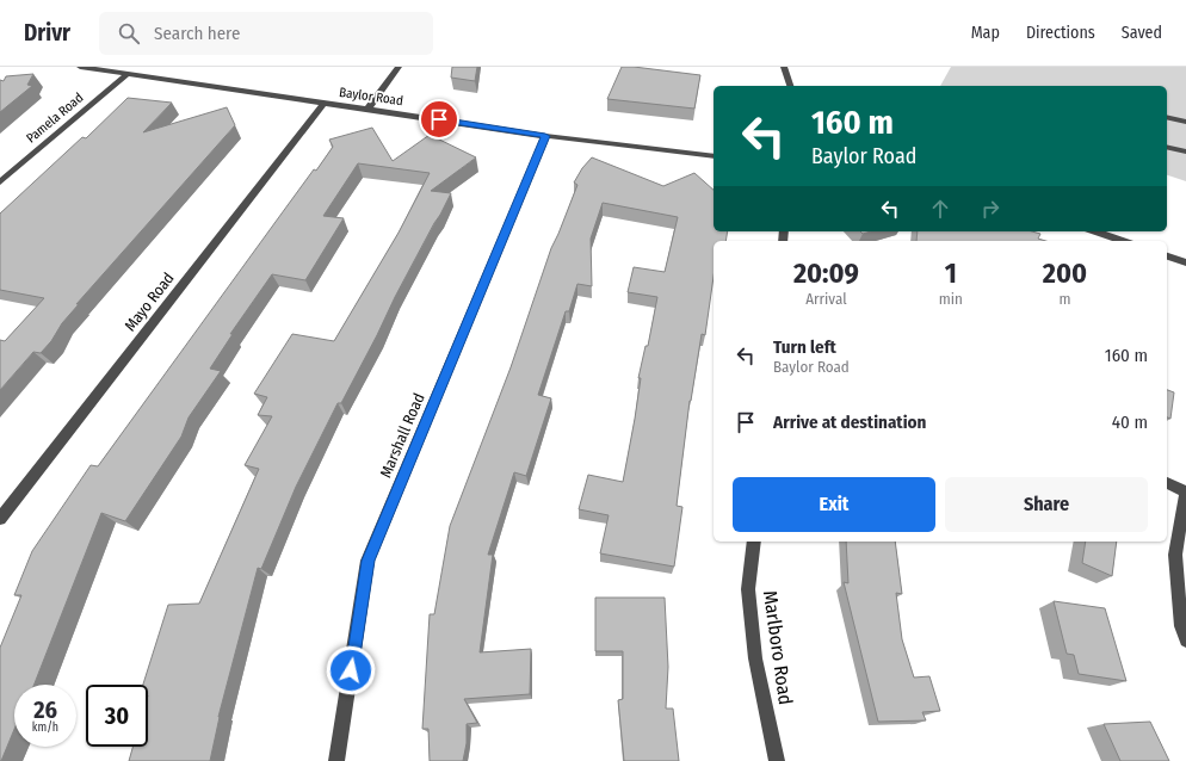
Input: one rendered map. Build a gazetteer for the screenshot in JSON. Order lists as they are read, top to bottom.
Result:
{
  "streets": {
    "street": [
      "Baylor Road",
      "Pamela Road",
      "Mayo Road",
      "Marshall Road",
      "Marlboro Road"
    ]
  },
  "crossings": [
    ["Baylor Road", "Pamela Road"],
    ["Baylor Road", "Mayo Road"],
    ["Baylor Road", "Marshall Road"]
  ],
  "page": {
    "header": "Drivr",
    "search": "Search here",
    "nav": ["Map", "Directions", "Saved"],
    "turn": ["160 m", "Baylor Road"],
    "eta": [
      "20:09",
      "Arrival",
      "1",
      "min",
      "200",
      "m"
    ],
    "list": [
      {
        "name": "Turn left",
        "note": "Baylor Road",
        "value": "160 m"
      },
      {
        "name": "Arrive at destination",
        "value": "40 m"
      }
    ],
    "buttons": ["Exit", "Share"],
    "speed": "26 km/h",
    "limit": "30"
  }
}
